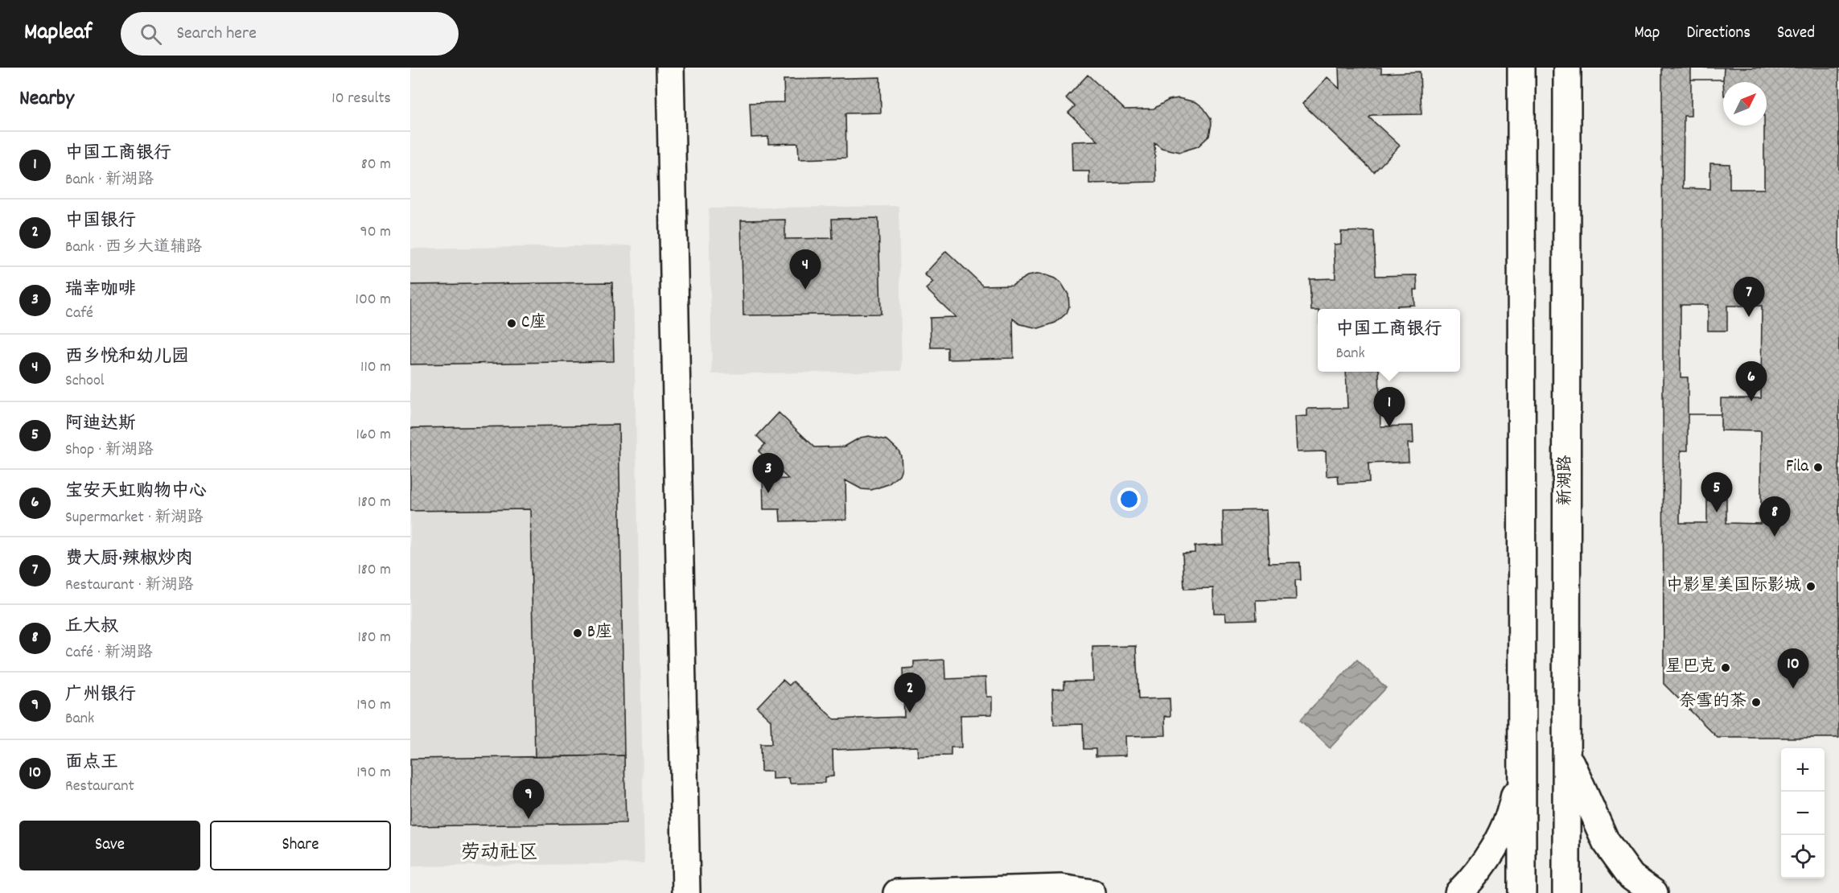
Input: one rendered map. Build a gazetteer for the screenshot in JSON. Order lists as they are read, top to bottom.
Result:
{
  "streets": {
    "main road": ["新湖路"]
  },
  "districts": ["劳动社区"],
  "places": [
    "C座",
    "Fila",
    "中影星美国际影城",
    "B座",
    "星巴克",
    "奈雪的茶"
  ],
  "north": "top right",
  "page": {
    "header": "Mapleaf",
    "search": "Search here",
    "nav": ["Map", "Directions", "Saved"],
    "heading": ["Nearby", "10 results"],
    "list": [
      {
        "mark": "1",
        "name": "中国工商银行",
        "note": "Bank · 新湖路",
        "value": "80 m"
      },
      {
        "mark": "2",
        "name": "中国银行",
        "note": "Bank · 西乡大道辅路",
        "value": "90 m"
      },
      {
        "mark": "3",
        "name": "瑞幸咖啡",
        "note": "Café",
        "value": "100 m"
      },
      {
        "mark": "4",
        "name": "西乡悦和幼儿园",
        "note": "School",
        "value": "110 m"
      },
      {
        "mark": "5",
        "name": "阿迪达斯",
        "note": "Shop · 新湖路",
        "value": "160 m"
      },
      {
        "mark": "6",
        "name": "宝安天虹购物中心",
        "note": "Supermarket · 新湖路",
        "value": "180 m"
      },
      {
        "mark": "7",
        "name": "费大厨·辣椒炒肉",
        "note": "Restaurant · 新湖路",
        "value": "180 m"
      },
      {
        "mark": "8",
        "name": "丘大叔",
        "note": "Café · 新湖路",
        "value": "180 m"
      },
      {
        "mark": "9",
        "name": "广州银行",
        "note": "Bank",
        "value": "190 m"
      },
      {
        "mark": "10",
        "name": "面点王",
        "note": "Restaurant",
        "value": "190 m"
      }
    ],
    "pins": [
      "4",
      "7",
      "6",
      "1",
      "3",
      "5",
      "8",
      "10",
      "2",
      "9"
    ],
    "popup": ["中国工商银行", "Bank"],
    "map_buttons": ["+", "−"],
    "buttons": ["Save", "Share"]
  }
}
